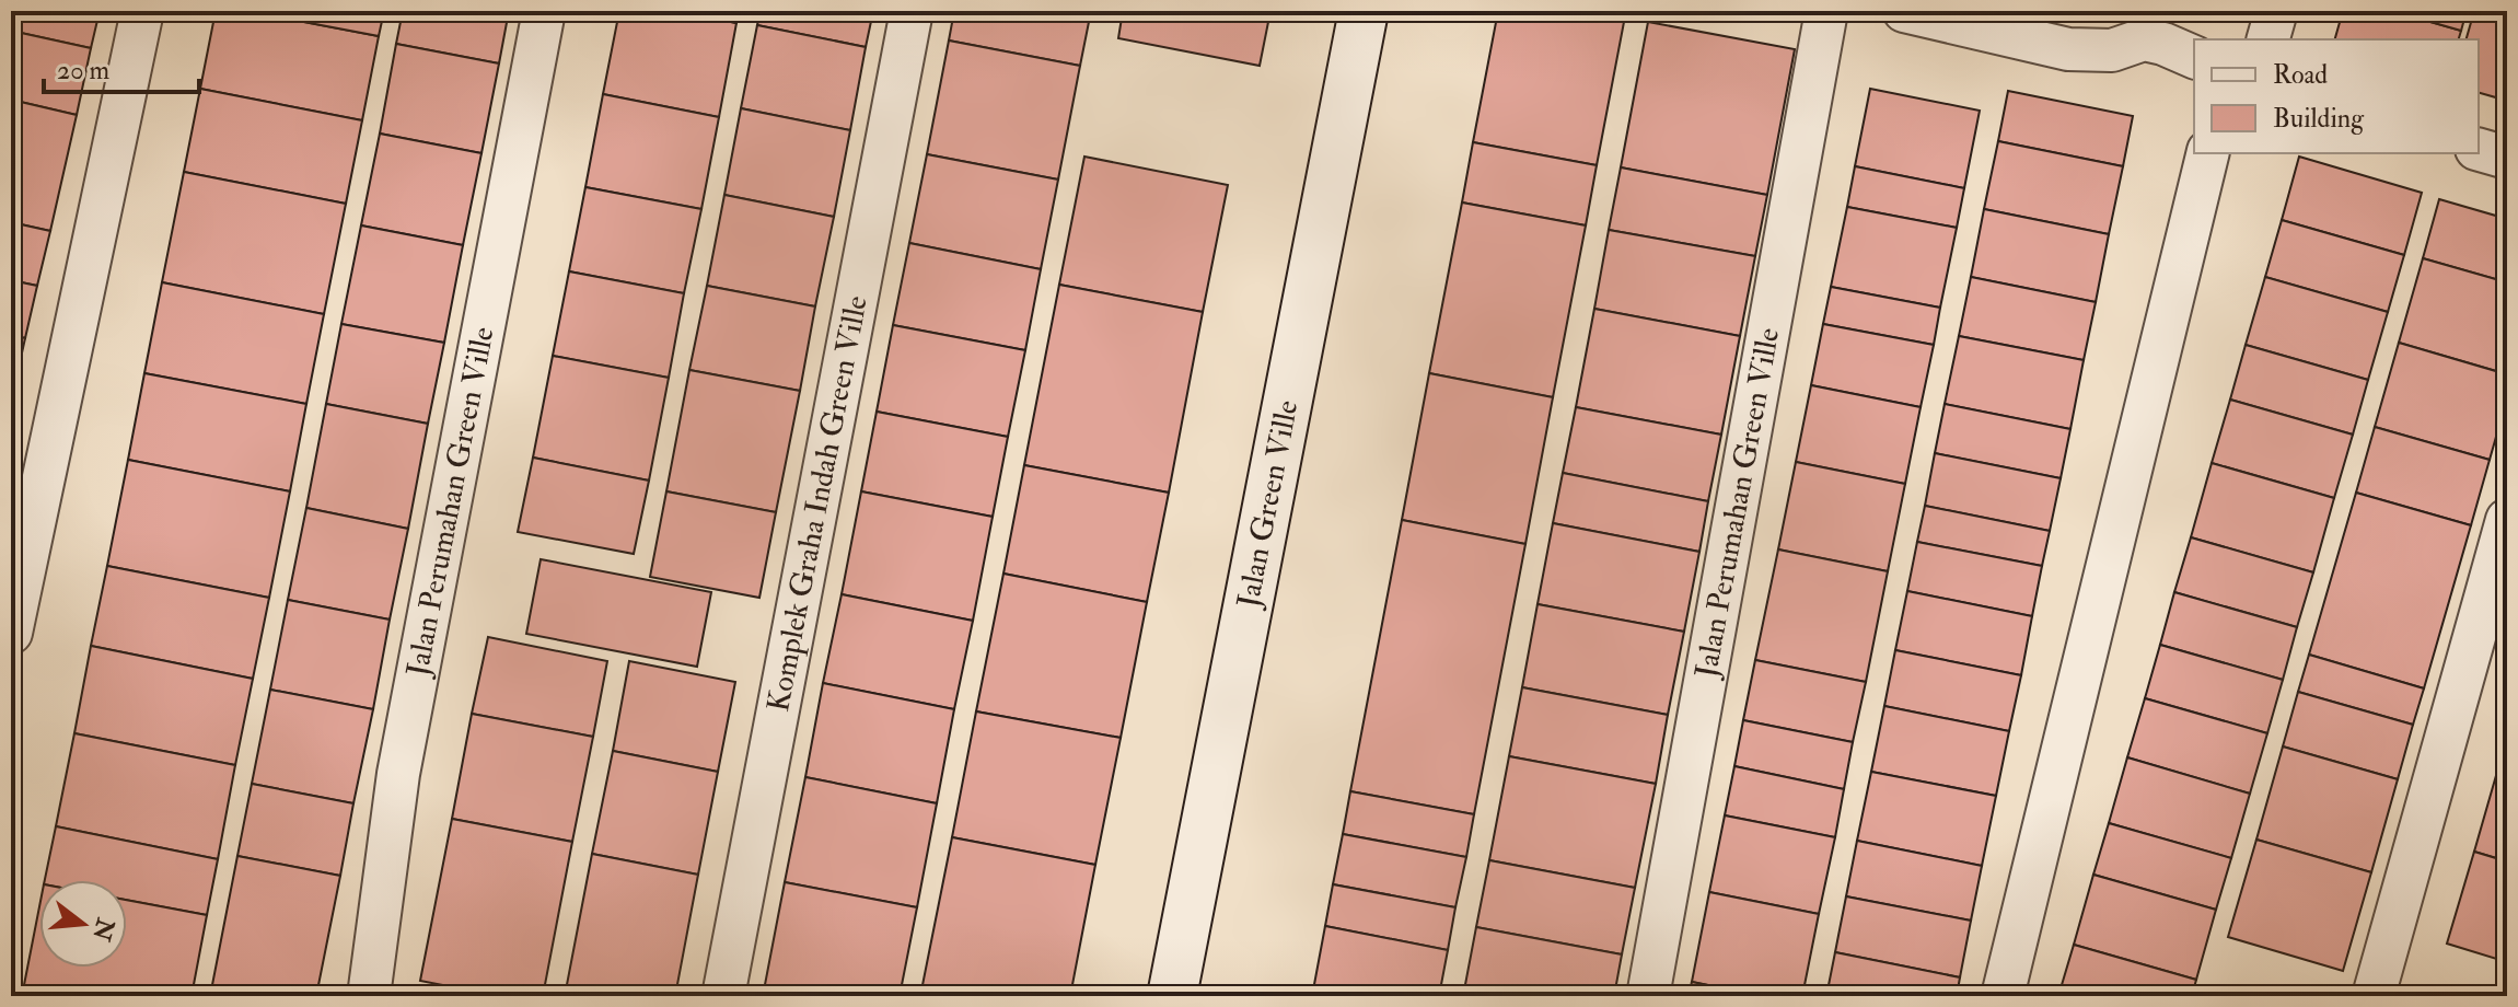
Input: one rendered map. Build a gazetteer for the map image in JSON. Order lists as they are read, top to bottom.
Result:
{
  "streets": {
    "street": ["Jalan Perumahan Green Ville", "Komplek Graha Indah Green Ville", "Jalan Green Ville"]
  },
  "legend": ["Road", "Building"],
  "scale_bar": "20 m",
  "north": "right"
}
